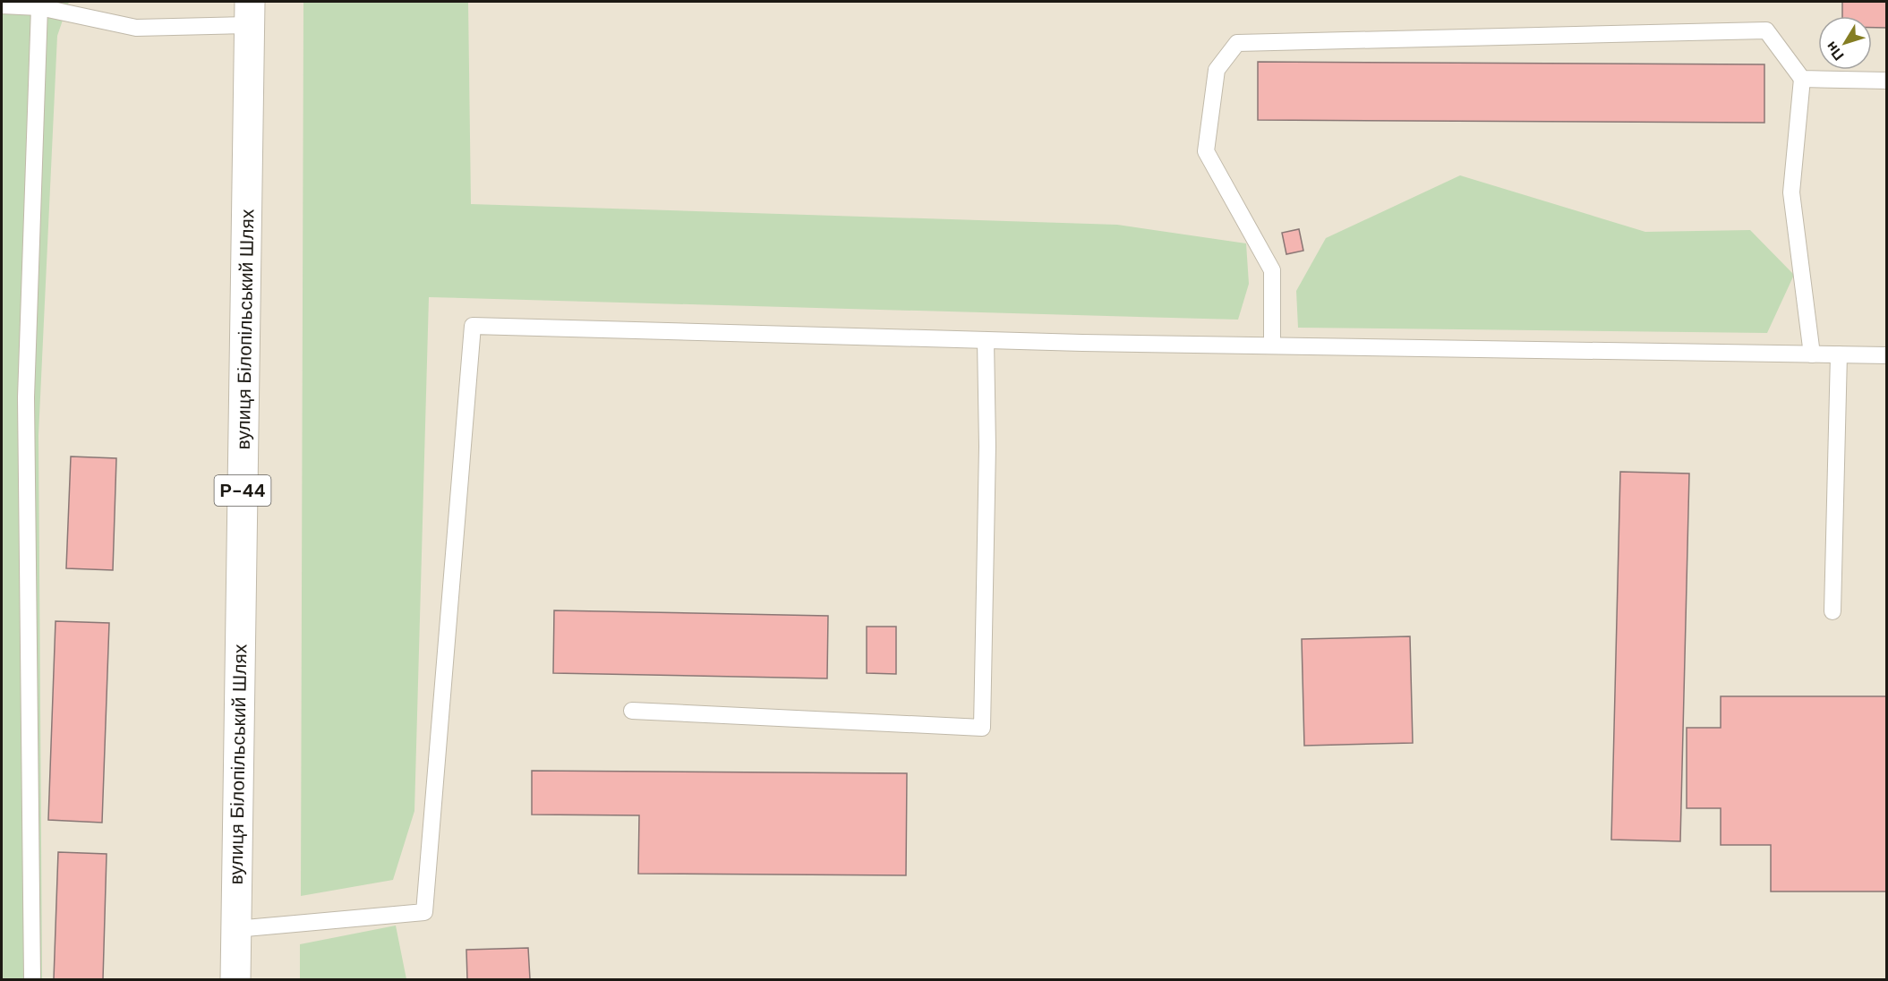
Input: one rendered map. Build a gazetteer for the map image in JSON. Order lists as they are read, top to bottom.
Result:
{
  "streets": {
    "main road": ["вулиця Білопільський Шлях", "Р-44"]
  },
  "north": "bottom left"
}
